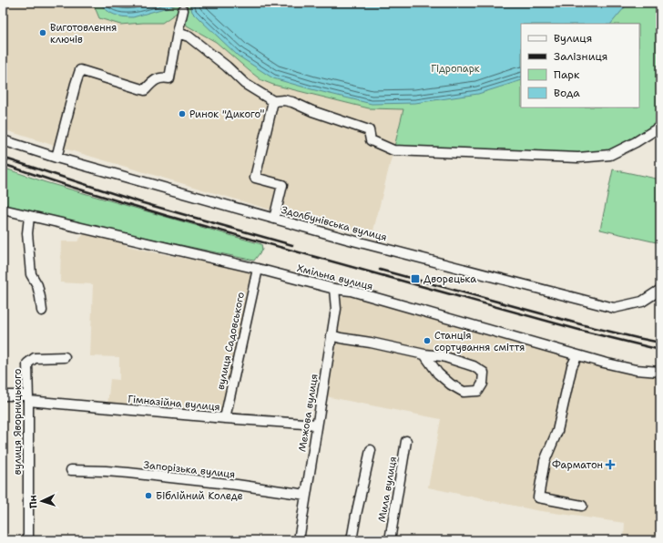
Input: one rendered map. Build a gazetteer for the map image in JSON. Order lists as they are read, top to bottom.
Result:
{
  "streets": {
    "street": [
      "Здолбунівська вулиця",
      "Хмільна вулиця",
      "вулиця Садовського",
      "Гімназійна вулиця",
      "Межова вулиця",
      "вулиця Яворницького",
      "Запорізька вулиця",
      "Мила вулиця"
    ]
  },
  "crossings": [
    ["Хмільна вулиця", "вулиця Садовського"],
    ["Хмільна вулиця", "Межова вулиця"],
    ["вулиця Садовського", "Гімназійна вулиця"],
    ["Гімназійна вулиця", "Межова вулиця"],
    ["Гімназійна вулиця", "вулиця Яворницького"],
    ["Межова вулиця", "Запорізька вулиця"]
  ],
  "parks": ["Гідропарк"],
  "places": {
    "other": [
      "Виготовлення ключів",
      "Ринок \"Дикого\"",
      "Станція сортування сміття",
      "Біблійний Коледе"
    ],
    "transit": ["Дворецька"],
    "health": ["Фарматон"]
  },
  "legend": [
    "Вулиця",
    "Залізниця",
    "Парк",
    "Вода"
  ],
  "north": "left"
}
